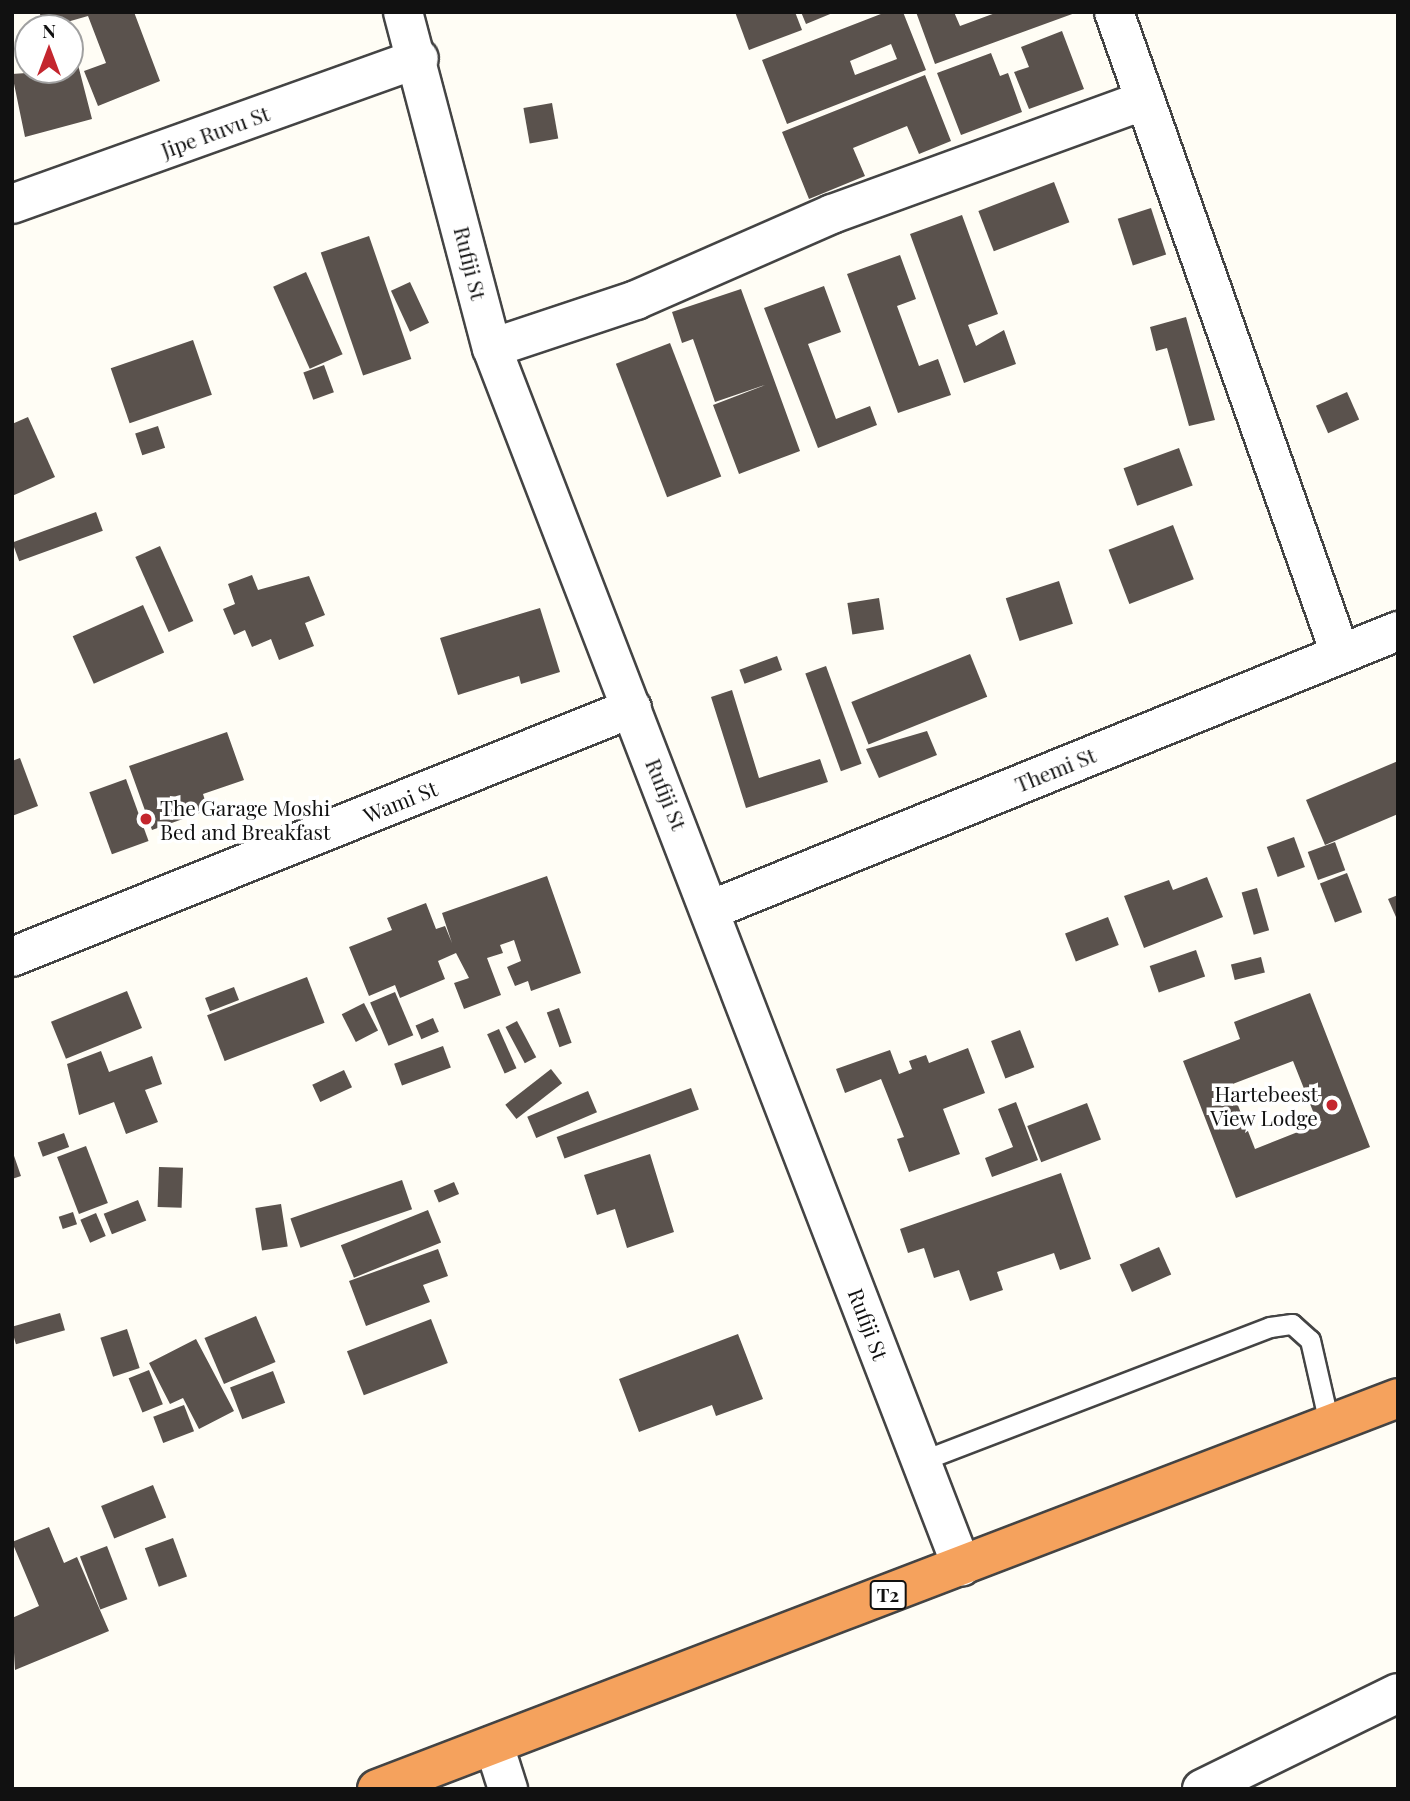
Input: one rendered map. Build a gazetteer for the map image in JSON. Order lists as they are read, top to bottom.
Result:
{
  "streets": {
    "highway": ["T2"],
    "street": [
      "Jipe Ruvu St",
      "Rufiji St",
      "Themi St",
      "Wami St"
    ]
  },
  "crossings": [
    ["Jipe Ruvu St", "Rufiji St"],
    ["Rufiji St", "Themi St"],
    ["Rufiji St", "Wami St"],
    ["Rufiji St", "T2"]
  ],
  "places": ["The Garage Moshi Bed and Breakfast", "Hartebeest View Lodge"],
  "north": "top"
}
